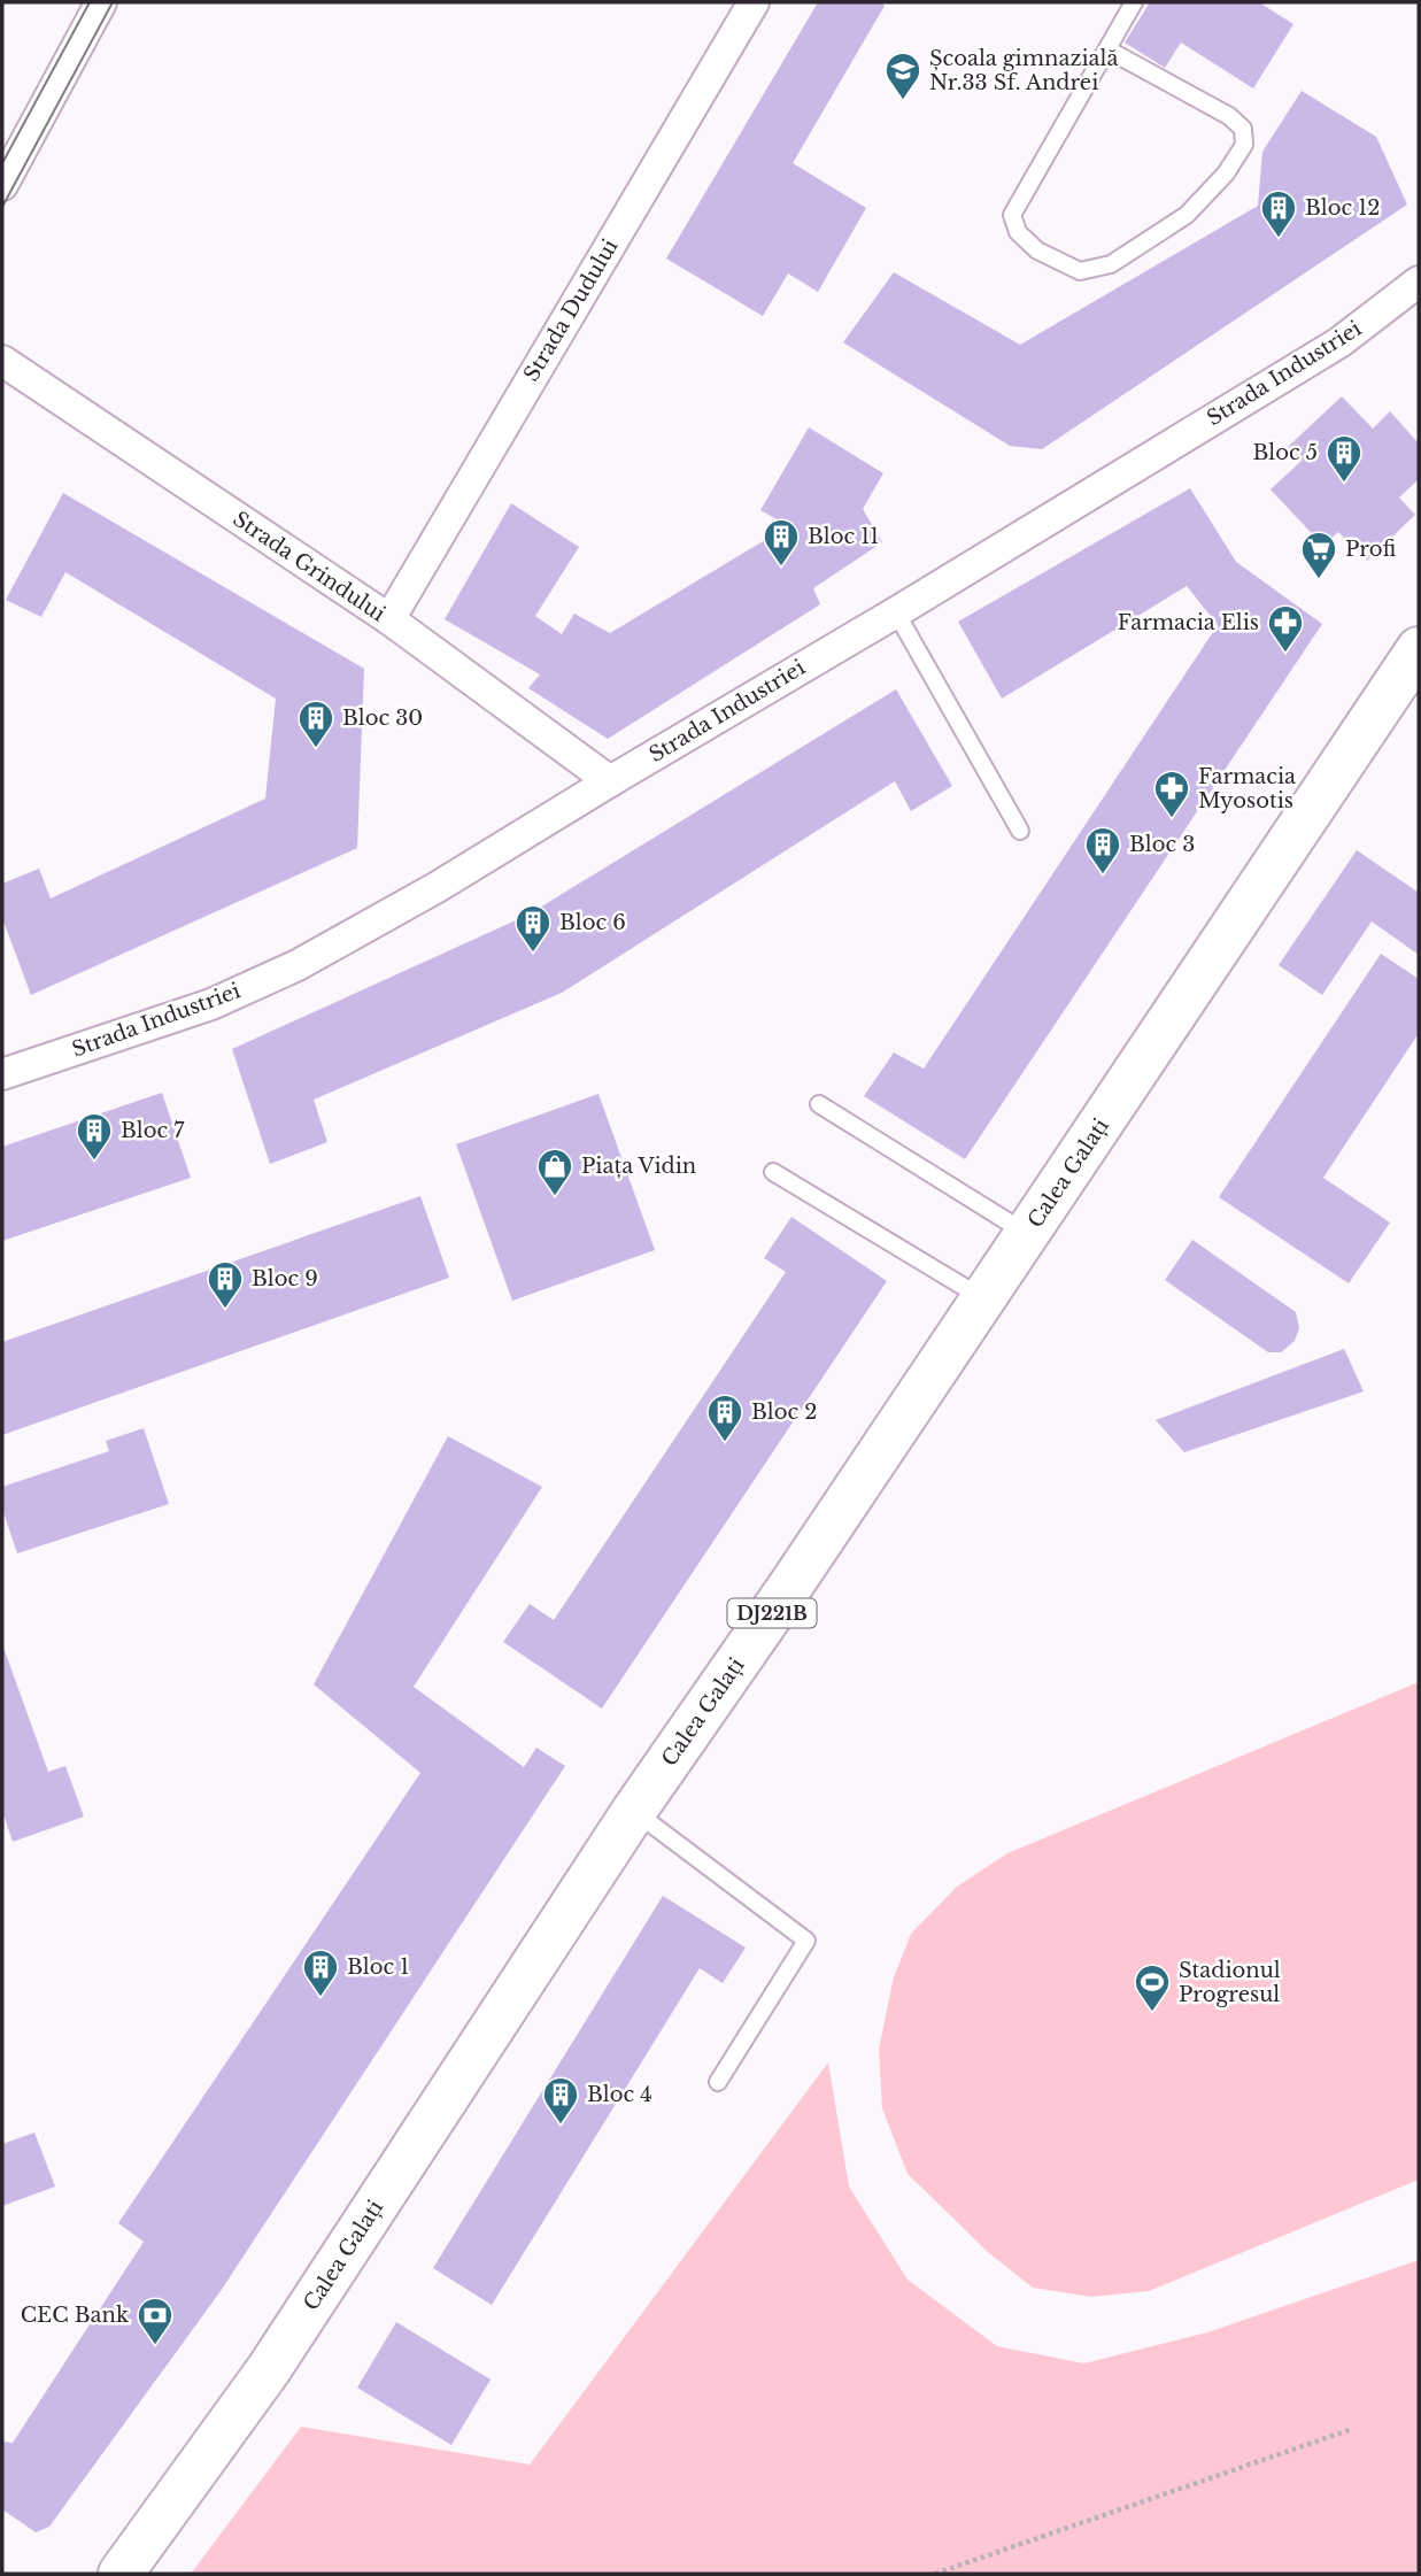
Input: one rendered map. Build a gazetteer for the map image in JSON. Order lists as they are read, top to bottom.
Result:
{
  "streets": {
    "main road": ["Calea Galați", "DJ221B"],
    "street": ["Strada Dudului", "Strada Industriei", "Strada Grindului"]
  },
  "crossings": [
    ["Strada Dudului", "Strada Grindului"],
    ["Strada Industriei", "Strada Grindului"]
  ],
  "places": {
    "school or university": ["Școala gimnazială Nr.33 Sf. Andrei"],
    "building": [
      "Bloc 12",
      "Bloc 5",
      "Bloc 11",
      "Bloc 30",
      "Bloc 3",
      "Bloc 6",
      "Bloc 7",
      "Bloc 9",
      "Bloc 2",
      "Bloc 1",
      "Bloc 4"
    ],
    "supermarket": ["Profi"],
    "pharmacy": ["Farmacia Elis", "Farmacia Myosotis"],
    "shop": ["Piața Vidin"],
    "sports": ["Stadionul Progresul"],
    "bank": ["CEC Bank"]
  }
}
